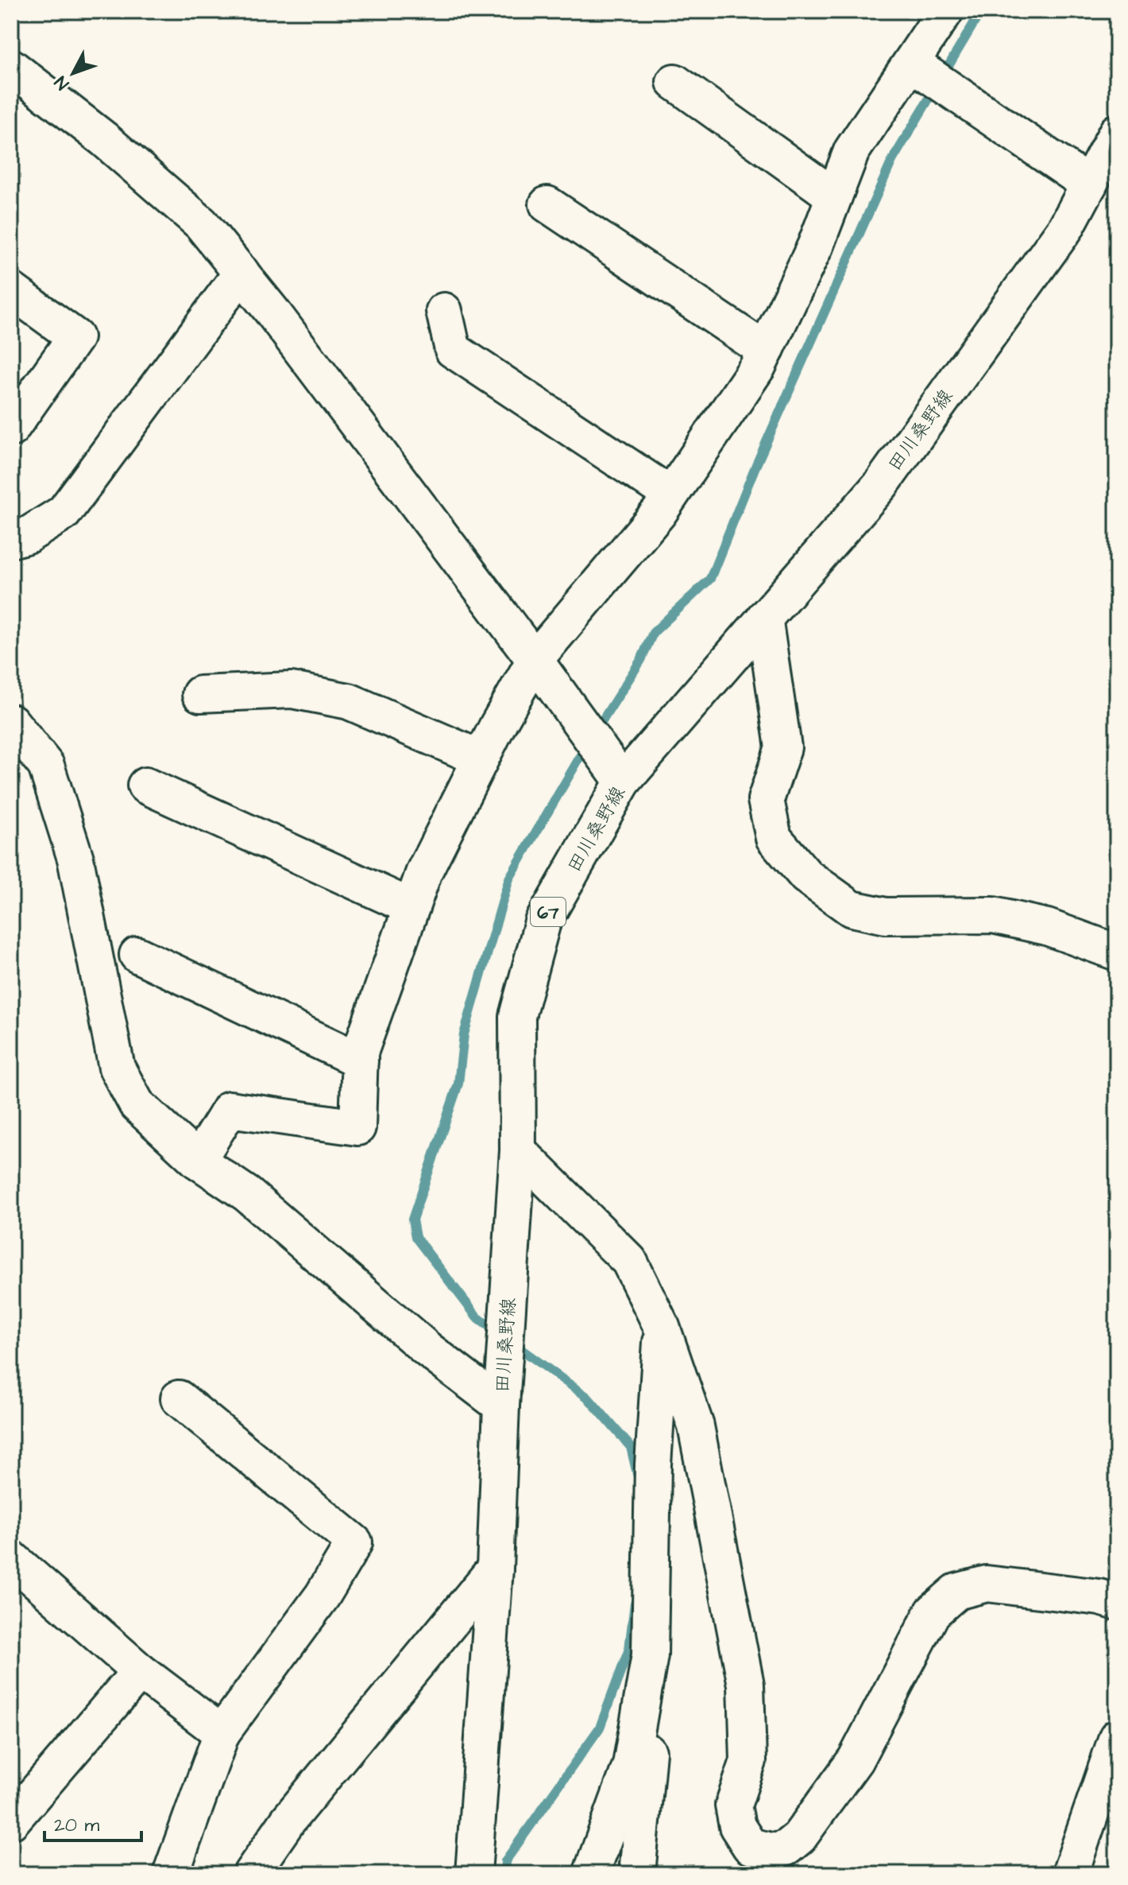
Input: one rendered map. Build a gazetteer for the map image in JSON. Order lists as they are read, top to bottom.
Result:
{
  "streets": {
    "street": ["田川桑野線", "67"]
  },
  "scale_bar": "20 m",
  "north": "bottom left"
}
